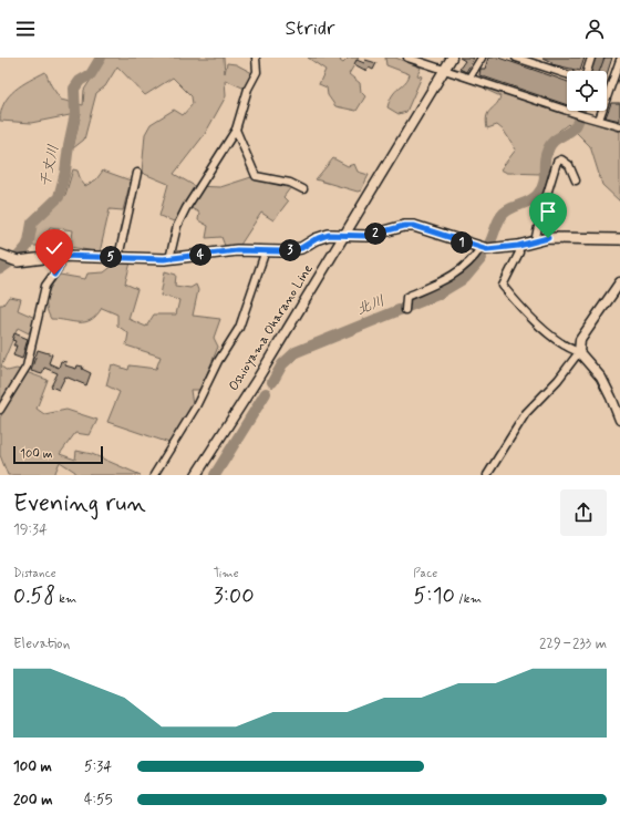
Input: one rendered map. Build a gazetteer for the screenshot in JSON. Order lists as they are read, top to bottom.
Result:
{
  "streets": {
    "main road": ["Oshioyama Oharano Line"]
  },
  "water": ["千丈川", "北川"],
  "scale_bar": "100 m",
  "page": {
    "header": "Stridr",
    "pins": [
      "2",
      "1",
      "3",
      "4",
      "5"
    ],
    "scale": "100 m",
    "heading": ["Evening run", "19:34"],
    "stats": [
      ["Distance", "0.58 km"],
      ["Time", "3:00"],
      ["Pace", "5:10 /km"]
    ],
    "chart": ["Elevation", "229–233 m"],
    "list": [
      {
        "name": "100 m",
        "note": "5:34"
      },
      {
        "name": "200 m",
        "note": "4:55"
      }
    ]
  }
}
